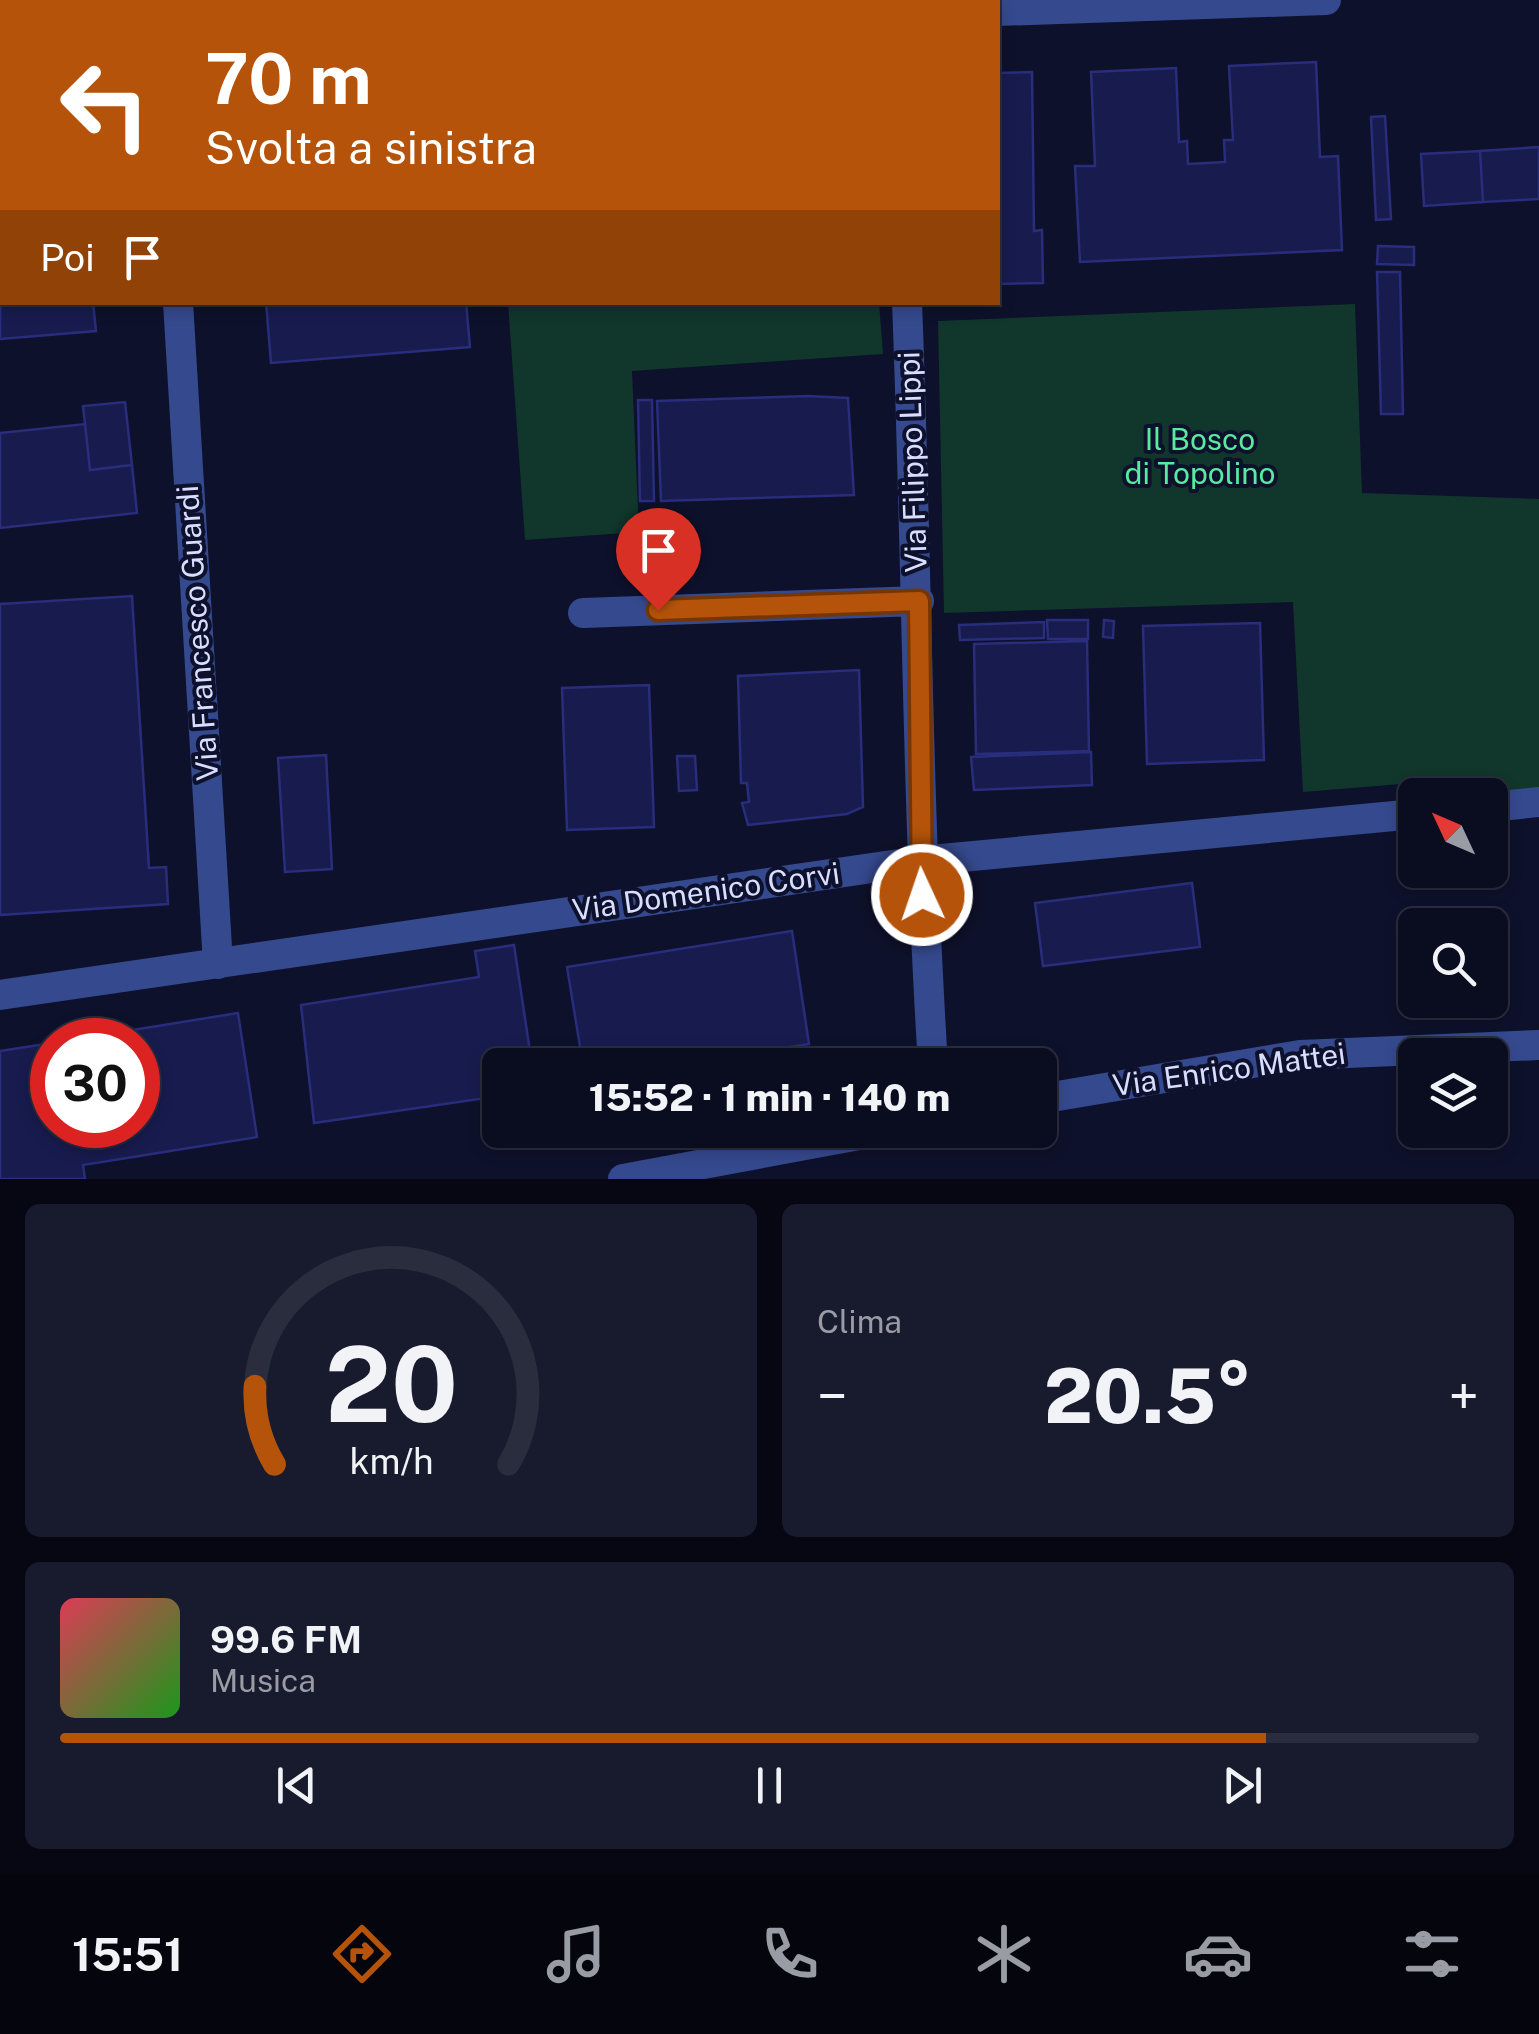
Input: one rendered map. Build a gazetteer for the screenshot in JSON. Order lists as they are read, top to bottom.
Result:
{
  "streets": {
    "street": [
      "Via Filippo Lippi",
      "Via Francesco Guardi",
      "Via Domenico Corvi",
      "Via Enrico Mattei"
    ]
  },
  "crossings": [
    ["Via Filippo Lippi", "Via Domenico Corvi"],
    ["Via Francesco Guardi", "Via Domenico Corvi"]
  ],
  "parks": ["Il Bosco di Topolino"],
  "north": "top left",
  "page": {
    "turn": ["70 m", "Svolta a sinistra"],
    "then": "Poi",
    "limit": "30",
    "trip": "15:52 · 1 min · 140 m",
    "tile": "Clima",
    "heat": ["−", "20.5°", "+"],
    "song": ["99.6 FM", "Musica"],
    "tabs": "15:51",
    "gauge": ["20", "km/h"]
  }
}
